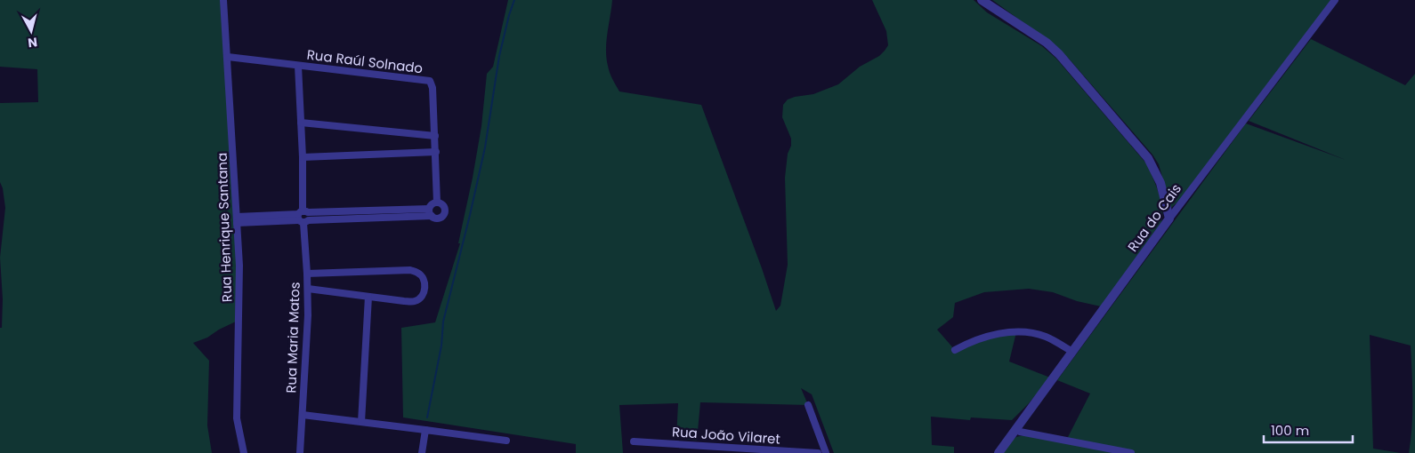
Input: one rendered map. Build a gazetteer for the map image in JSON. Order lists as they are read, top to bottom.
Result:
{
  "streets": {
    "street": [
      "Rua Raúl Solnado",
      "Rua do Cais",
      "Rua Henrique Santana",
      "Rua Maria Matos",
      "Rua João Vilaret"
    ]
  },
  "crossings": [
    ["Rua Raúl Solnado", "Rua Henrique Santana"],
    ["Rua Raúl Solnado", "Rua Maria Matos"]
  ],
  "scale_bar": "100 m",
  "north": "bottom"
}
